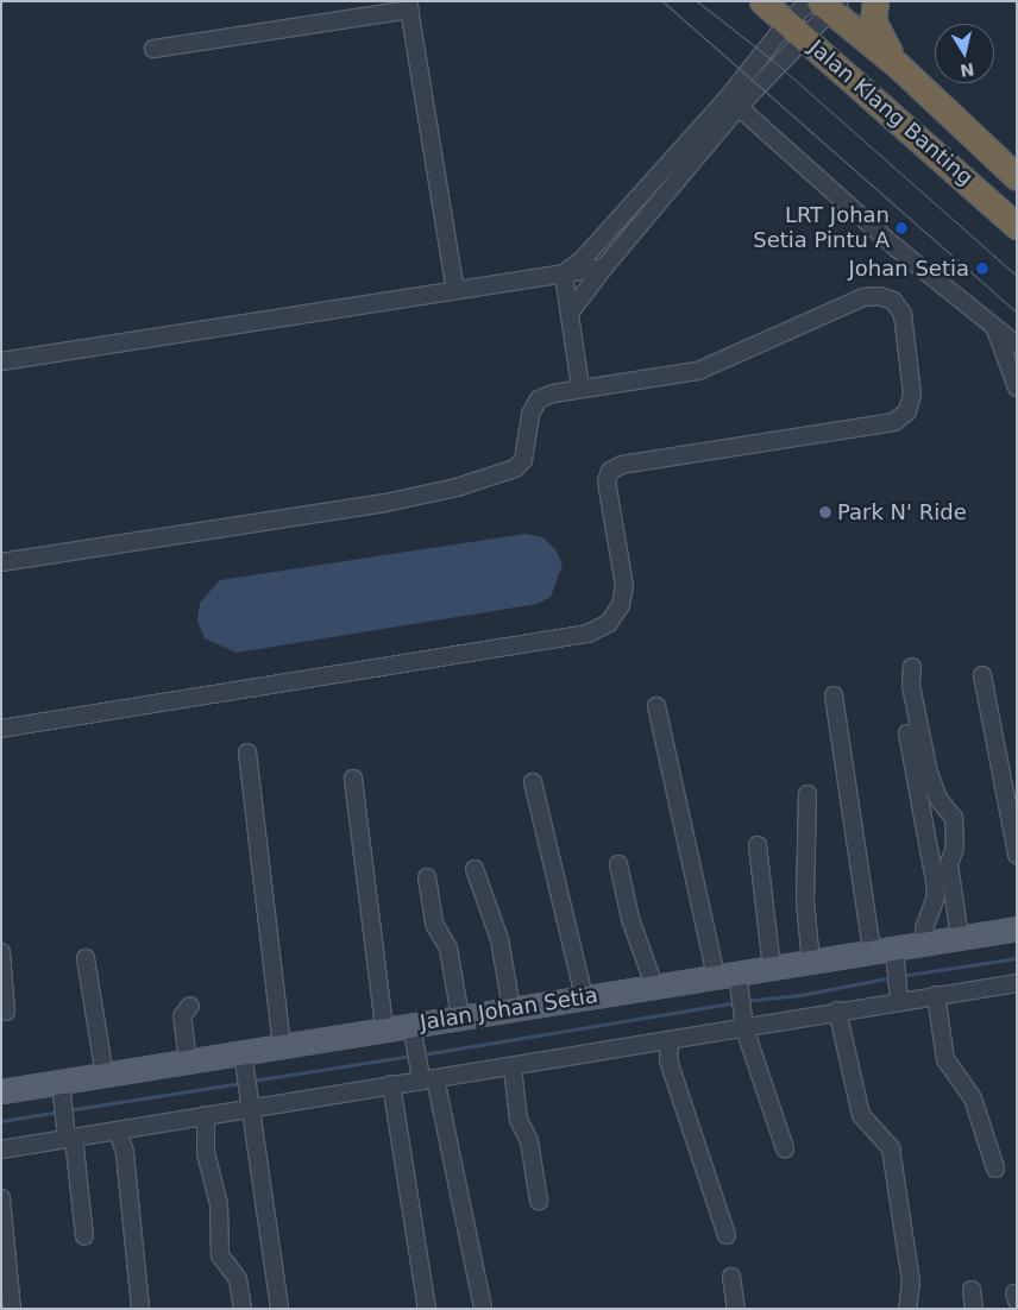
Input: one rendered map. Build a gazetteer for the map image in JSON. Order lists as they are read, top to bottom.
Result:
{
  "streets": {
    "highway": ["Jalan Klang Banting"],
    "main road": ["Jalan Johan Setia"]
  },
  "places": ["LRT Johan Setia Pintu A", "Johan Setia", "Park N' Ride"],
  "north": "bottom"
}
